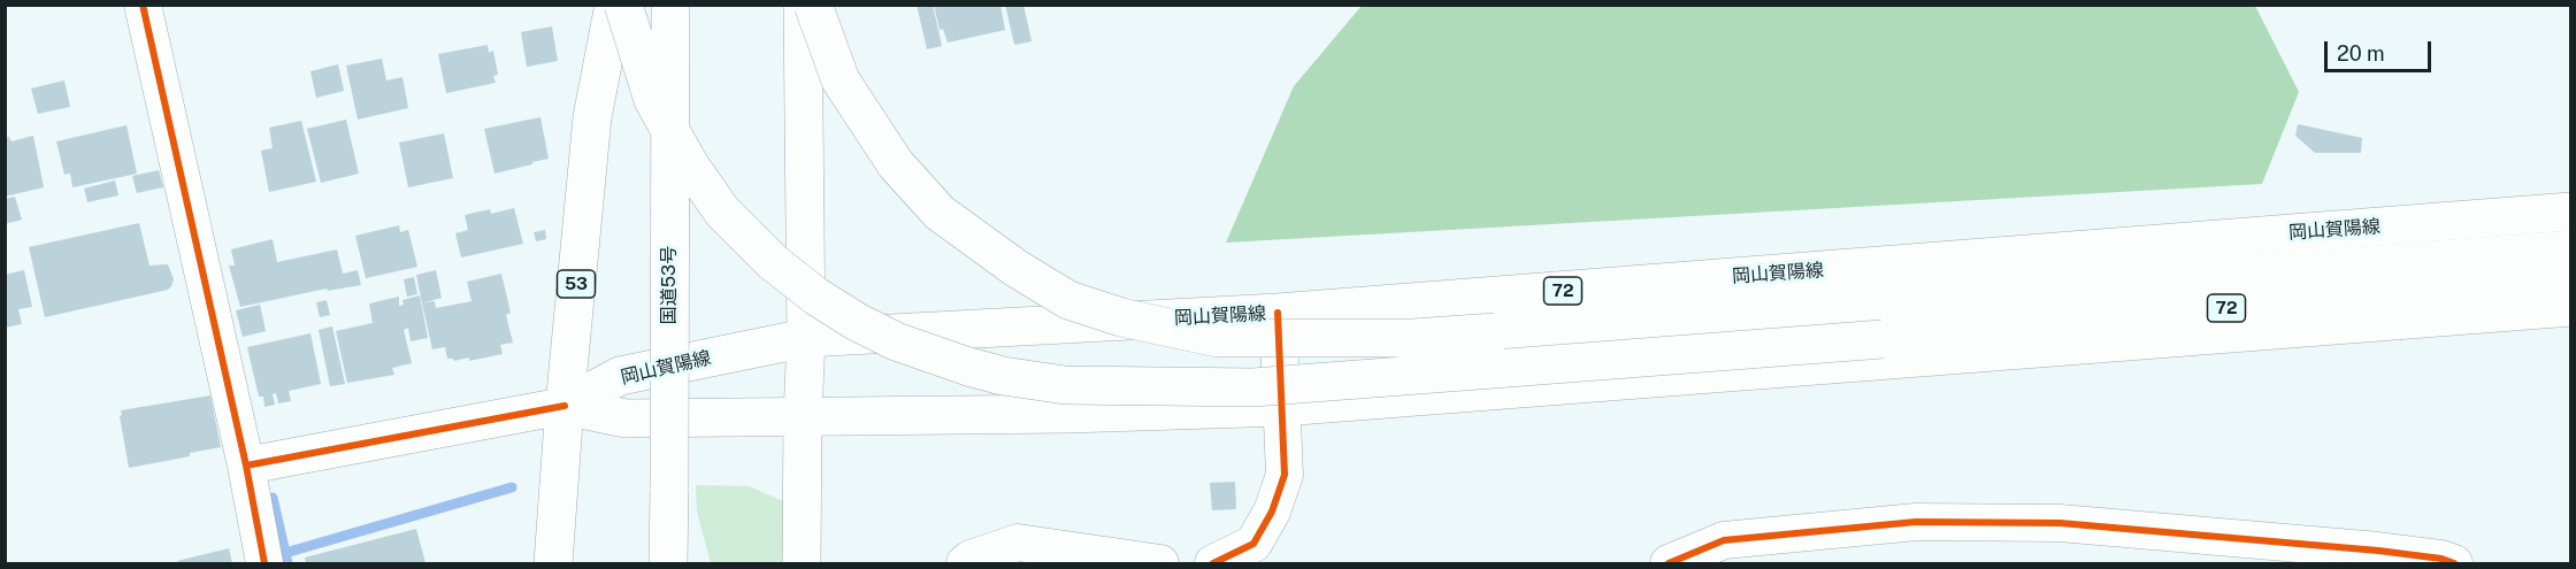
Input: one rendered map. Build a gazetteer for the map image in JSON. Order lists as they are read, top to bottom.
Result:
{
  "streets": {
    "main road": [
      "岡山賀陽線",
      "53",
      "国道53号",
      "72"
    ]
  },
  "crossings": [
    ["岡山賀陽線", "53"]
  ],
  "scale_bar": "20 m"
}
